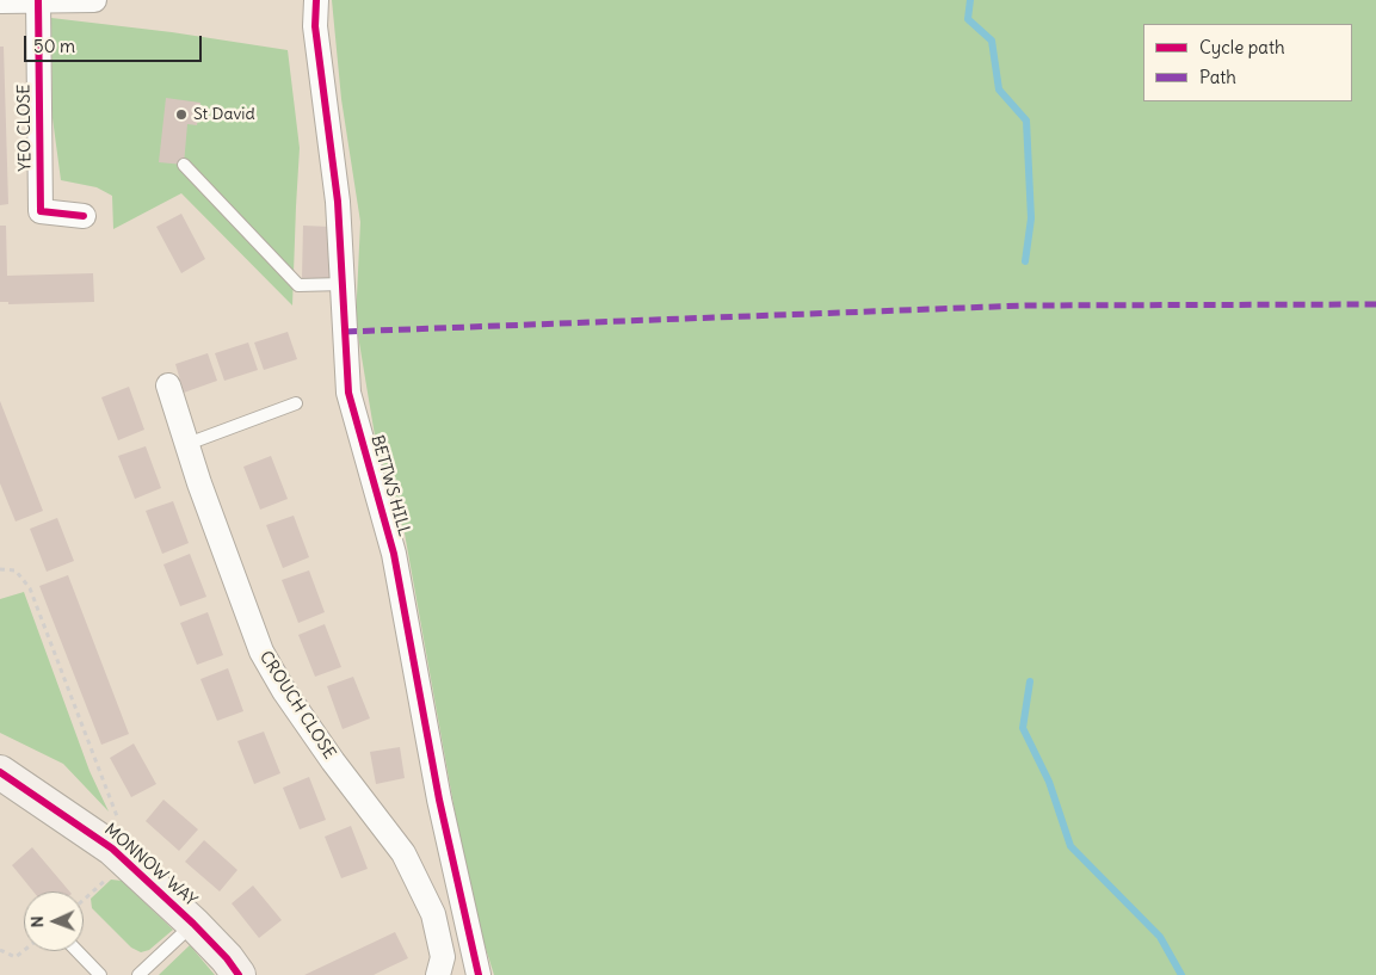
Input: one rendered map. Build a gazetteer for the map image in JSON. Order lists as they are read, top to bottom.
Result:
{
  "streets": {
    "street": [
      "YEO CLOSE",
      "BETTWS HILL",
      "CROUCH CLOSE",
      "MONNOW WAY"
    ]
  },
  "places": ["St David"],
  "legend": ["Cycle path", "Path"],
  "scale_bar": "50 m",
  "north": "left"
}
